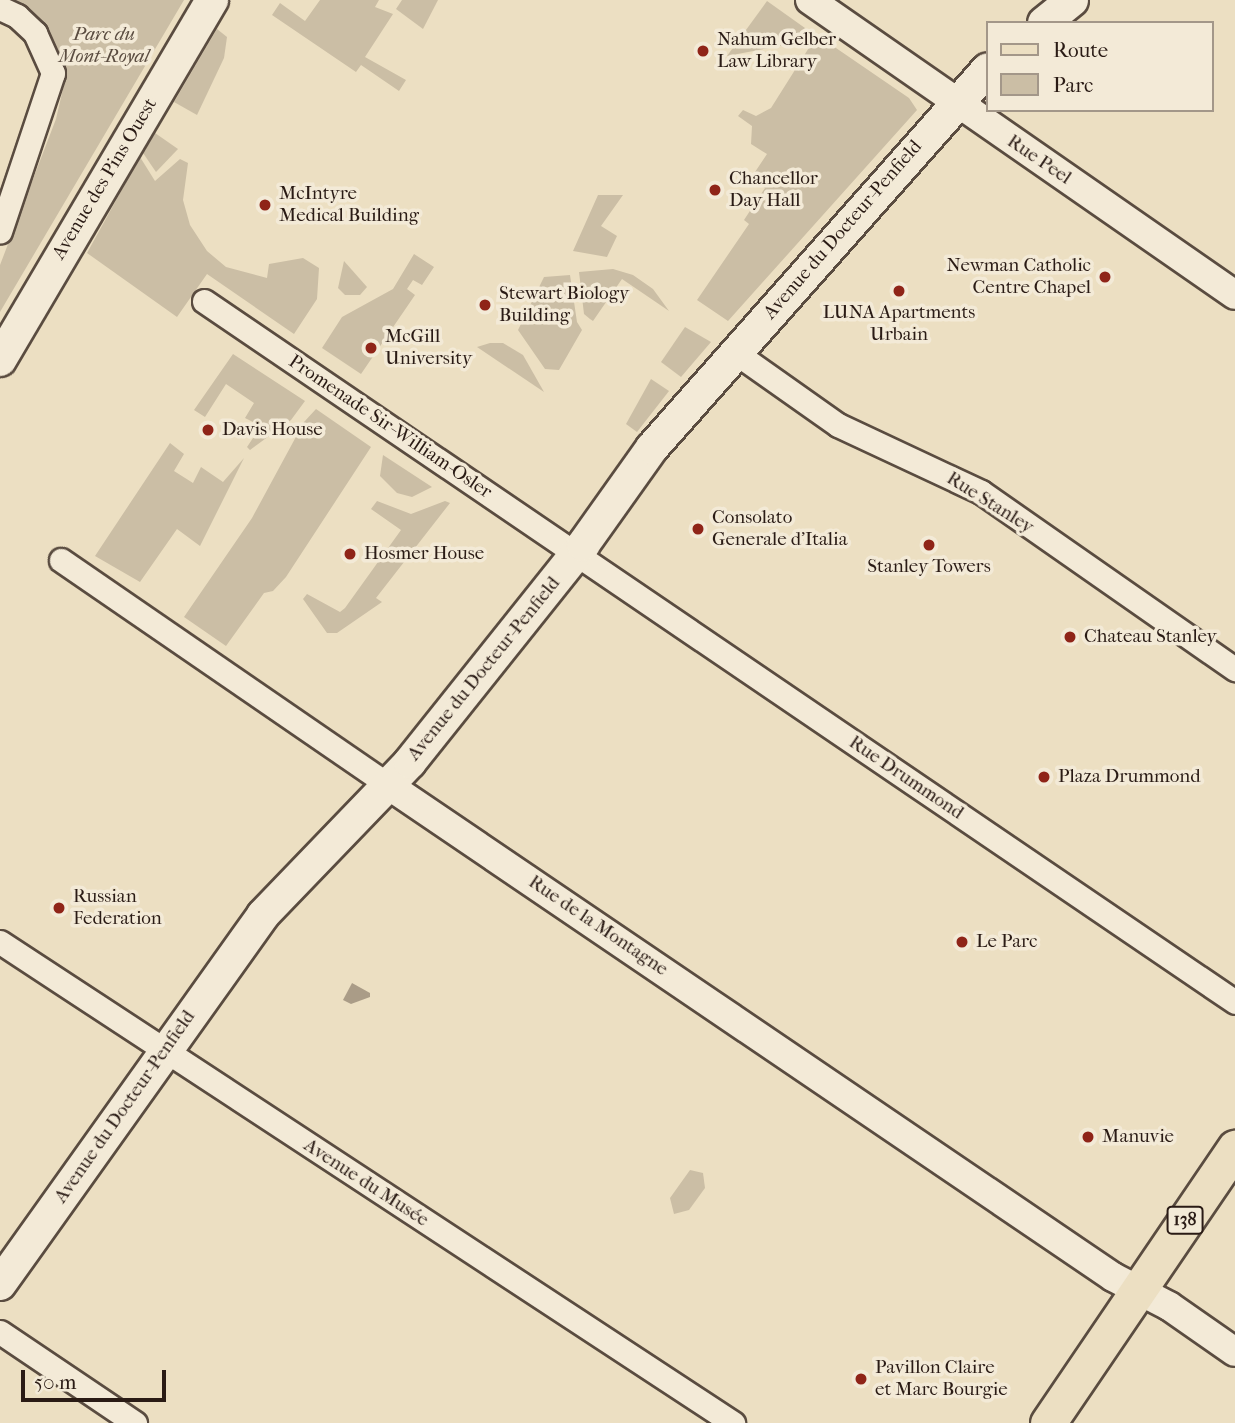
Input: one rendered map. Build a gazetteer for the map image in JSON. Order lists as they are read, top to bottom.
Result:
{
  "streets": {
    "main road": ["Avenue des Pins Ouest", "Avenue du Docteur-Penfield", "138"],
    "street": [
      "Rue Peel",
      "Promenade Sir-William-Osler",
      "Rue Stanley",
      "Rue Drummond",
      "Rue de la Montagne",
      "Avenue du Musée"
    ]
  },
  "crossings": [
    ["Rue Peel", "Avenue du Docteur-Penfield"],
    ["Avenue du Docteur-Penfield", "Promenade Sir-William-Osler"],
    ["Avenue du Docteur-Penfield", "Rue Stanley"],
    ["Avenue du Docteur-Penfield", "Rue Drummond"],
    ["Avenue du Docteur-Penfield", "Rue de la Montagne"],
    ["Avenue du Docteur-Penfield", "Avenue du Musée"],
    ["Promenade Sir-William-Osler", "Rue Drummond"],
    ["Rue de la Montagne", "138"]
  ],
  "parks": ["Parc du Mont-Royal"],
  "places": [
    "Nahum Gelber Law Library",
    "Chancellor Day Hall",
    "McIntyre Medical Building",
    "Newman Catholic Centre Chapel",
    "LUNA Apartments Urbain",
    "Stewart Biology Building",
    "McGill University",
    "Davis House",
    "Consolato Generale d'Italia",
    "Stanley Towers",
    "Hosmer House",
    "Chateau Stanley",
    "Plaza Drummond",
    "Russian Federation",
    "Le Parc",
    "Manuvie",
    "Pavillon Claire et Marc Bourgie"
  ],
  "legend": ["Route", "Parc"],
  "scale_bar": "50 m"
}
